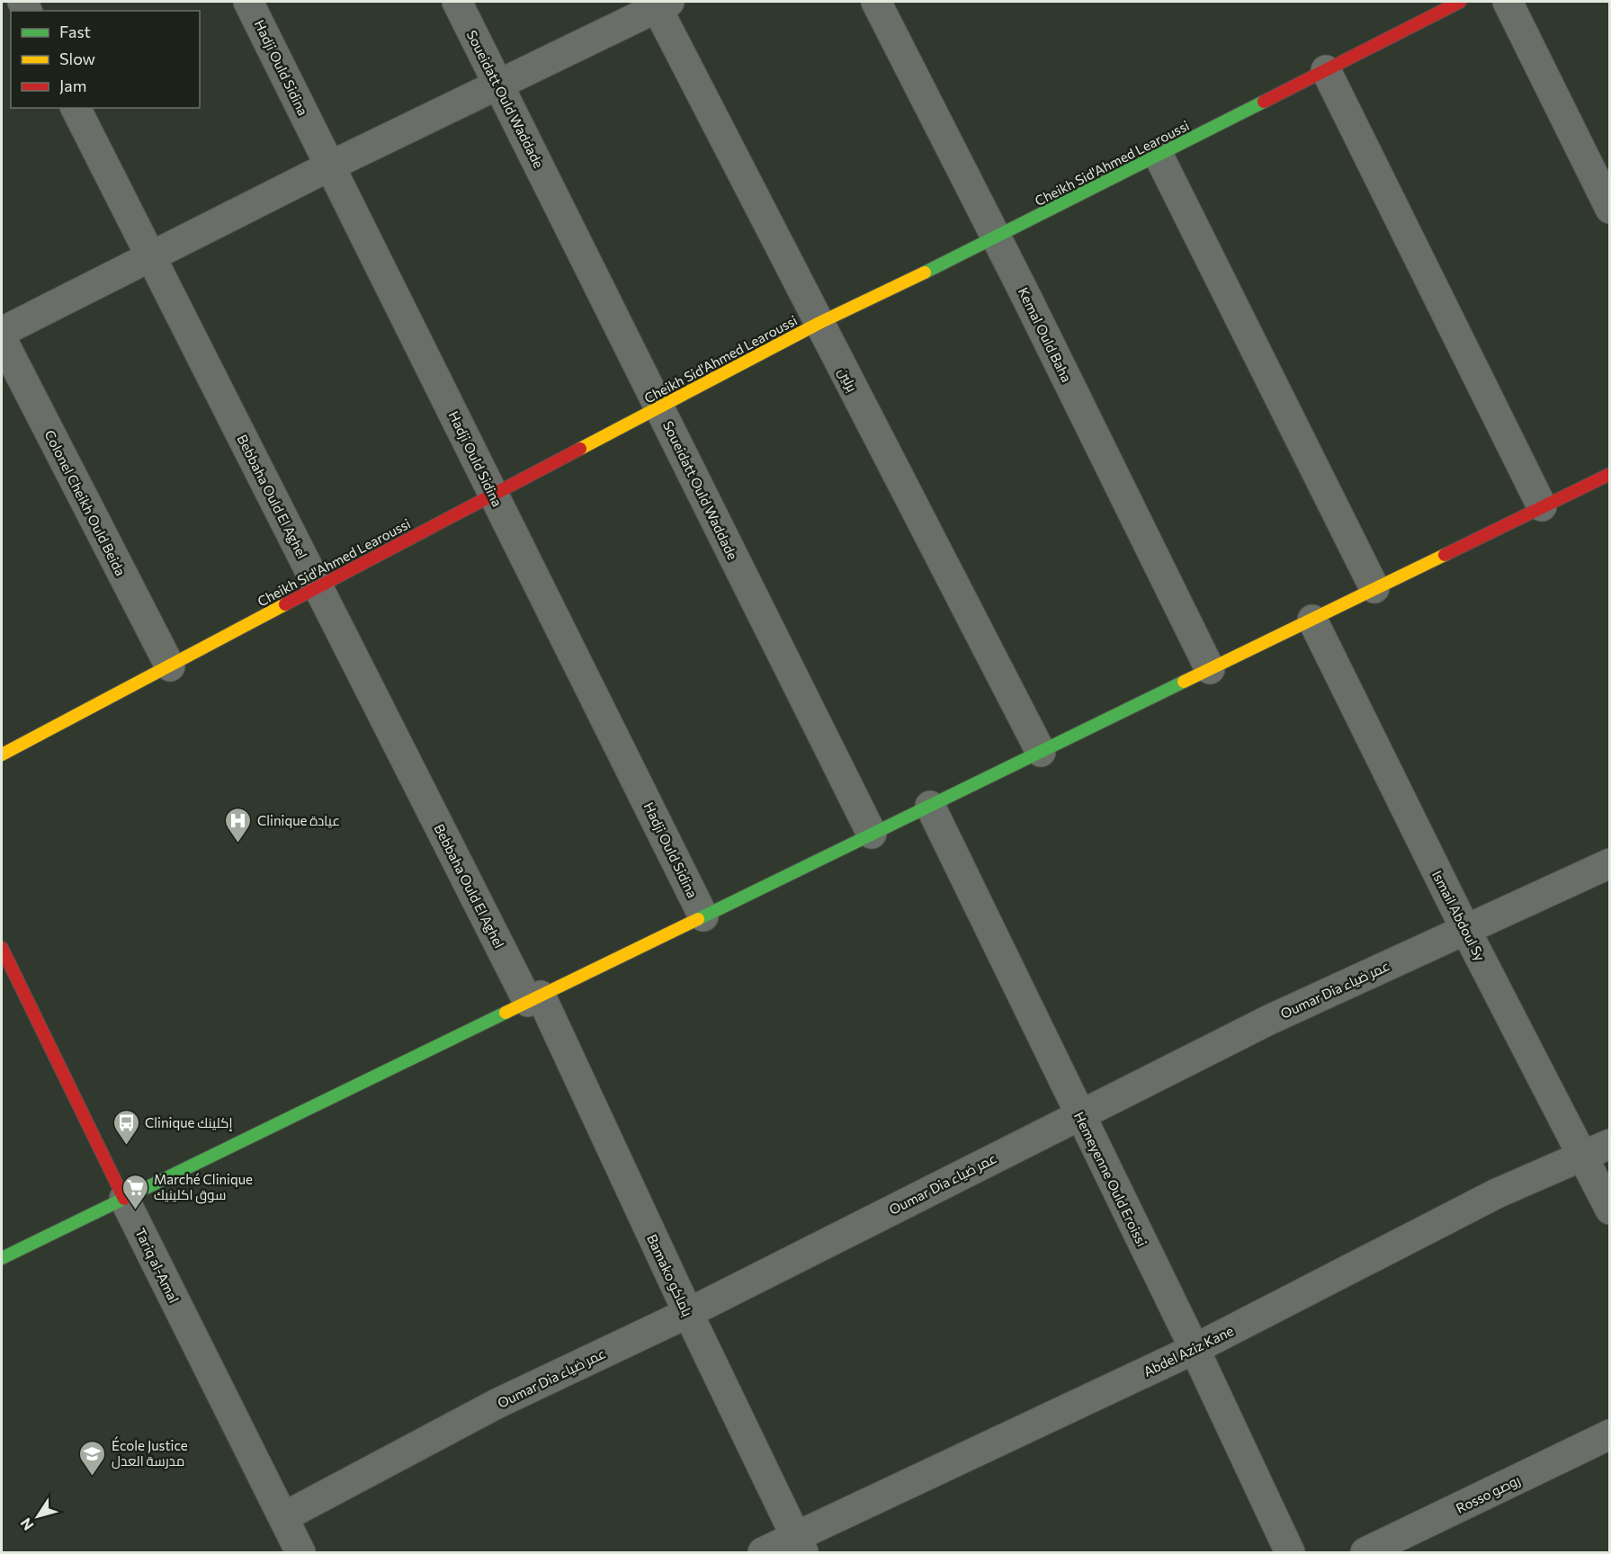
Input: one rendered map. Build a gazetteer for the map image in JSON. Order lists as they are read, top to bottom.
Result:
{
  "streets": {
    "street": [
      "Hadji Ould Sidina",
      "Soueidatt Ould Waddade",
      "Cheikh Sid'Ahmed Learoussi",
      "Kemal Ould Baha",
      "برلين",
      "Bebbaha Ould El Aghel",
      "Colonel Cheikh Ould Beida",
      "Ismail Abdoul Sy",
      "Oumar Dia عمر ضياء",
      "Hemeyenne Ould Eroissi",
      "Tariq al-Amal",
      "Bamako باماكو",
      "Abdel Aziz Kane",
      "Rosso روصو"
    ]
  },
  "crossings": [
    ["Hadji Ould Sidina", "Cheikh Sid'Ahmed Learoussi"],
    ["Soueidatt Ould Waddade", "Cheikh Sid'Ahmed Learoussi"],
    ["Cheikh Sid'Ahmed Learoussi", "Kemal Ould Baha"],
    ["Cheikh Sid'Ahmed Learoussi", "برلين"],
    ["Cheikh Sid'Ahmed Learoussi", "Bebbaha Ould El Aghel"],
    ["Cheikh Sid'Ahmed Learoussi", "Colonel Cheikh Ould Beida"],
    ["Bebbaha Ould El Aghel", "Bamako باماكو"],
    ["Ismail Abdoul Sy", "Oumar Dia عمر ضياء"],
    ["Ismail Abdoul Sy", "Abdel Aziz Kane"],
    ["Oumar Dia عمر ضياء", "Hemeyenne Ould Eroissi"],
    ["Oumar Dia عمر ضياء", "Tariq al-Amal"],
    ["Oumar Dia عمر ضياء", "Bamako باماكو"],
    ["Hemeyenne Ould Eroissi", "Abdel Aziz Kane"],
    ["Bamako باماكو", "Abdel Aziz Kane"]
  ],
  "places": {
    "hospital": ["Clinique عيادة"],
    "bus stop": ["Clinique إكلينك"],
    "supermarket": ["Marché Clinique سوق اكلينيك"],
    "school or university": ["École Justice مدرسة العدل"]
  },
  "legend": ["Fast", "Slow", "Jam"],
  "north": "bottom left"
}
